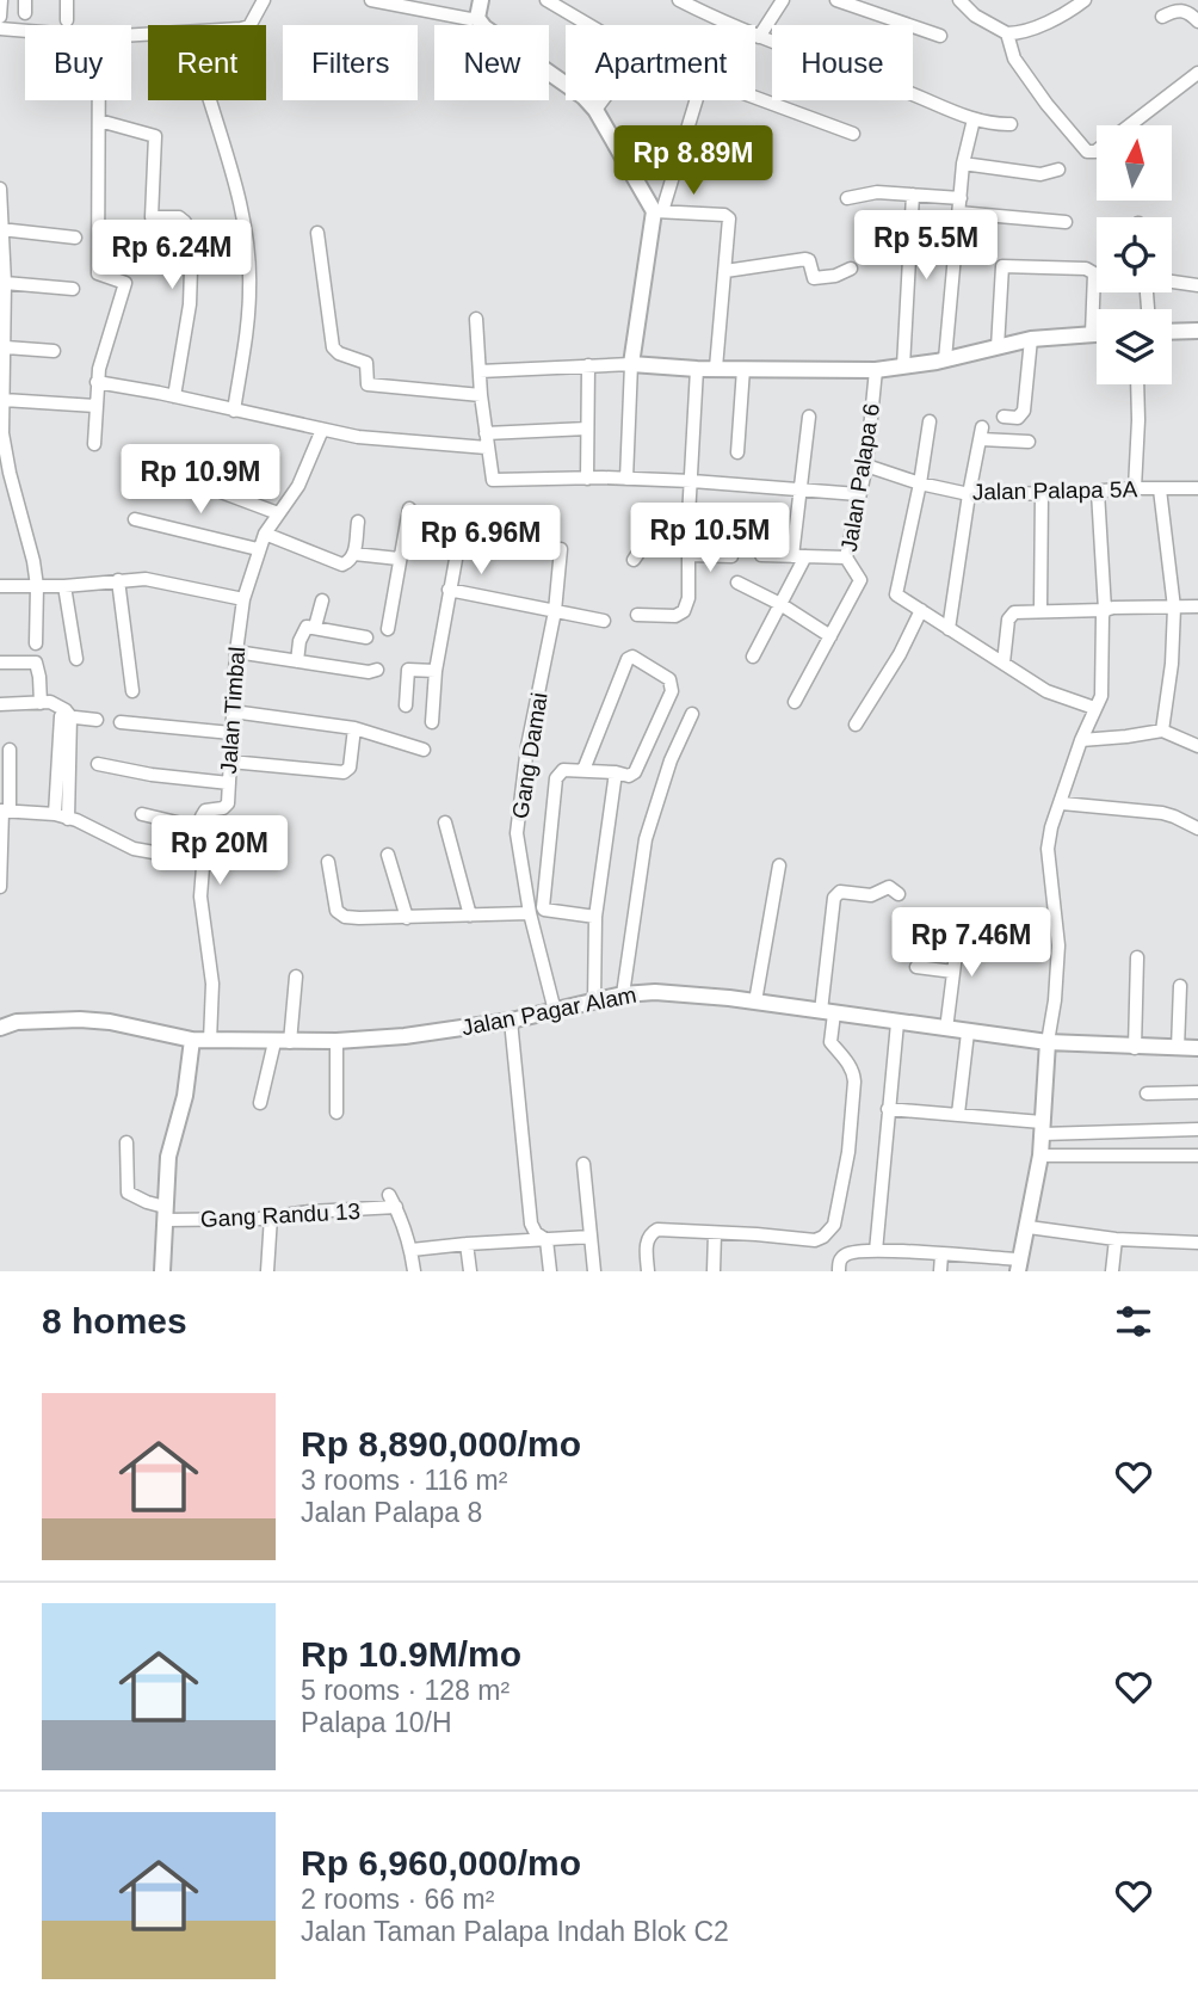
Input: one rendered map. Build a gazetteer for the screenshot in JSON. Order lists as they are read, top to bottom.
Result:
{
  "streets": {
    "street": [
      "Jalan Palapa 6",
      "Jalan Palapa 5A",
      "Jalan Timbal",
      "Gang Damai",
      "Jalan Pagar Alam",
      "Gang Randu 13"
    ]
  },
  "crossings": [
    ["Jalan Palapa 6", "Jalan Palapa 5A"],
    ["Gang Damai", "Jalan Pagar Alam"]
  ],
  "north": "top",
  "page": {
    "chip": [
      "Buy",
      "Rent",
      "Filters",
      "New",
      "Apartment",
      "House"
    ],
    "price": [
      "Rp 8.89M",
      "Rp 5.5M",
      "Rp 6.24M",
      "Rp 10.9M",
      "Rp 10.5M",
      "Rp 6.96M",
      "Rp 20M",
      "Rp 7.46M"
    ],
    "heading": "8 homes",
    "list": [
      {
        "name": "Rp 8,890,000/mo",
        "note": "3 rooms · 116 m² · Jalan Palapa 8"
      },
      {
        "name": "Rp 10.9M/mo",
        "note": "5 rooms · 128 m² · Palapa 10/H"
      },
      {
        "name": "Rp 6,960,000/mo",
        "note": "2 rooms · 66 m² · Jalan Taman Palapa Indah Blok C2"
      }
    ]
  }
}
